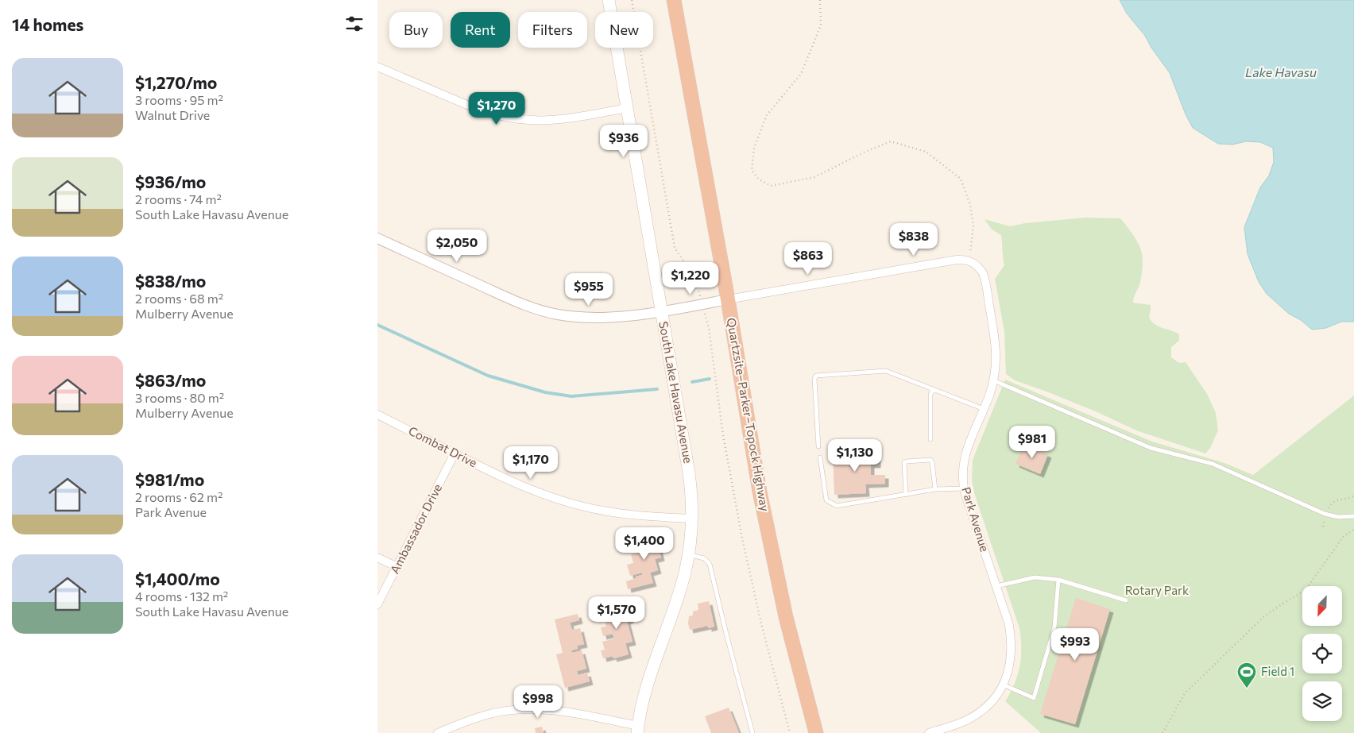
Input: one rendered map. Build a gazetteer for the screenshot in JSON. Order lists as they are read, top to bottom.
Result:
{
  "streets": {
    "highway": ["Quartzsite–Parker–Topock Highway"],
    "main road": ["South Lake Havasu Avenue"],
    "street": ["Combat Drive", "Park Avenue", "Ambassador Drive"]
  },
  "crossings": [
    ["South Lake Havasu Avenue", "Combat Drive"],
    ["Combat Drive", "Ambassador Drive"]
  ],
  "water": ["Lake Havasu"],
  "parks": ["Rotary Park"],
  "places": {
    "sports": ["Field 1"]
  },
  "north": "bottom left",
  "page": {
    "heading": "14 homes",
    "chip": [
      "Buy",
      "Rent",
      "Filters",
      "New"
    ],
    "list": [
      {
        "name": "$1,270/mo",
        "note": "3 rooms · 95 m² · Walnut Drive"
      },
      {
        "name": "$936/mo",
        "note": "2 rooms · 74 m² · South Lake Havasu Avenue"
      },
      {
        "name": "$838/mo",
        "note": "2 rooms · 68 m² · Mulberry Avenue"
      },
      {
        "name": "$863/mo",
        "note": "3 rooms · 80 m² · Mulberry Avenue"
      },
      {
        "name": "$981/mo",
        "note": "2 rooms · 62 m² · Park Avenue"
      },
      {
        "name": "$1,400/mo",
        "note": "4 rooms · 132 m² · South Lake Havasu Avenue"
      }
    ],
    "price": [
      "$1,270",
      "$936",
      "$838",
      "$2,050",
      "$863",
      "$1,220",
      "$955",
      "$981",
      "$1,130",
      "$1,170",
      "$1,400",
      "$1,570",
      "$993",
      "$998"
    ]
  }
}
